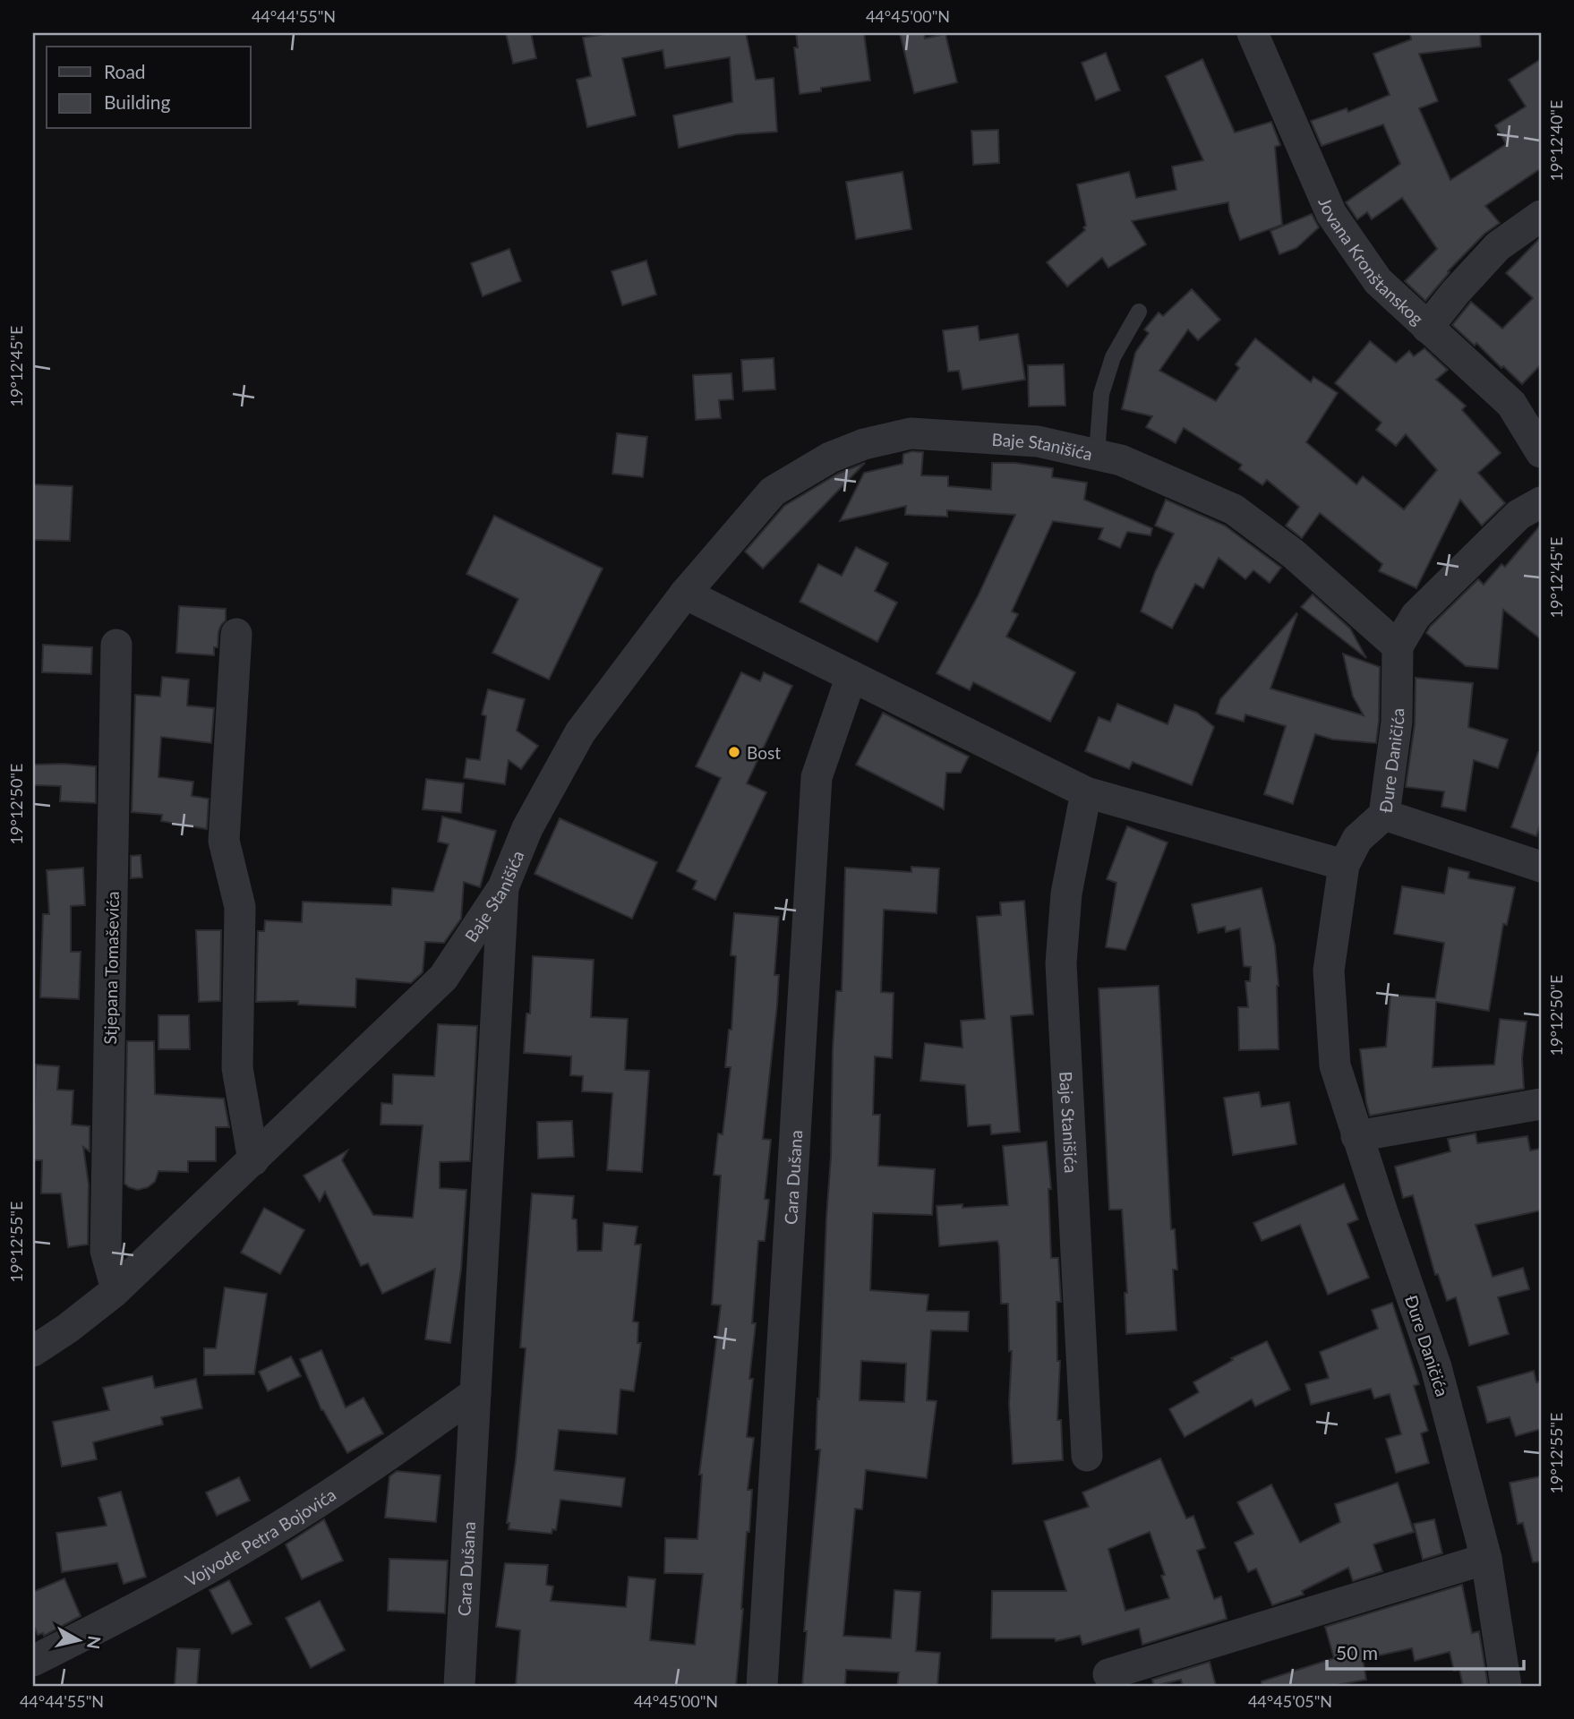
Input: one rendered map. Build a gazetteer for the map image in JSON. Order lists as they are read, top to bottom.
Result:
{
  "streets": {
    "street": [
      "Jovana Kronštanskog",
      "Baje Stanišića",
      "Đure Daničića",
      "Stjepana Tomaševića",
      "Cara Dušana",
      "Vojvode Petra Bojovića"
    ]
  },
  "crossings": [
    ["Baje Stanišića", "Đure Daničića"],
    ["Baje Stanišića", "Stjepana Tomaševića"],
    ["Baje Stanišića", "Cara Dušana"],
    ["Cara Dušana", "Vojvode Petra Bojovića"]
  ],
  "places": ["Bost"],
  "legend": ["Road", "Building"],
  "scale_bar": "50 m",
  "north": "right",
  "coordinates": [
    "44°44'55\"N",
    "44°45'00\"N",
    "19°12'40\"E",
    "19°12'45\"E",
    "19°12'50\"E",
    "19°12'55\"E",
    "44°45'05\"N"
  ]
}
